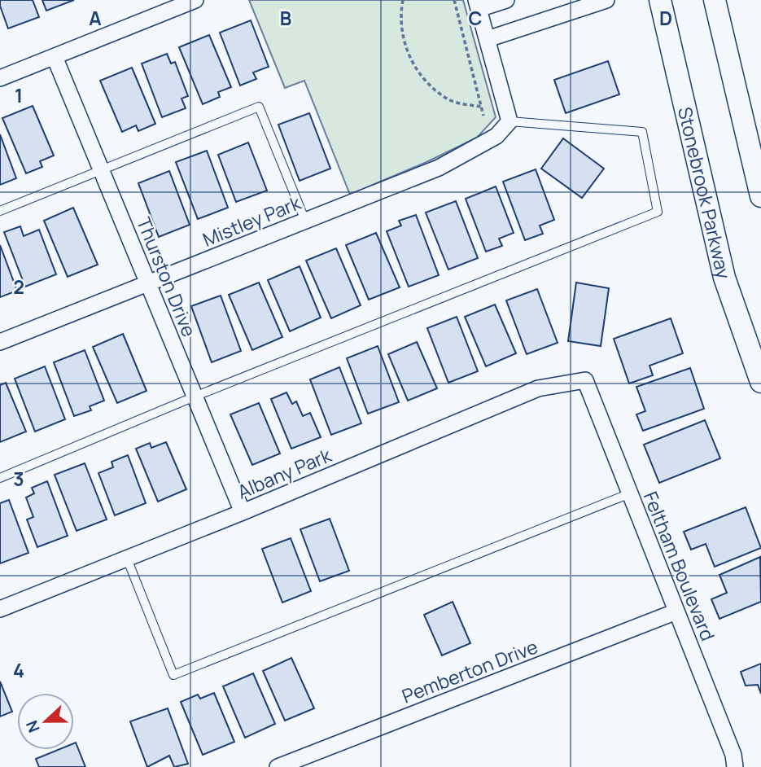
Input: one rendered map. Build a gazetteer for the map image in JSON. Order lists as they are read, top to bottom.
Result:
{
  "streets": {
    "main road": ["Stonebrook Parkway"],
    "street": [
      "Mistley Park",
      "Thurston Drive",
      "Albany Park",
      "Feltham Boulevard",
      "Pemberton Drive"
    ]
  },
  "crossings": [
    ["Mistley Park", "Thurston Drive"],
    ["Thurston Drive", "Albany Park"],
    ["Albany Park", "Feltham Boulevard"],
    ["Feltham Boulevard", "Pemberton Drive"]
  ],
  "north": "left",
  "grid": {
    "columns": [
      "A",
      "B",
      "C",
      "D"
    ],
    "rows": [
      "1",
      "2",
      "3",
      "4"
    ]
  }
}
